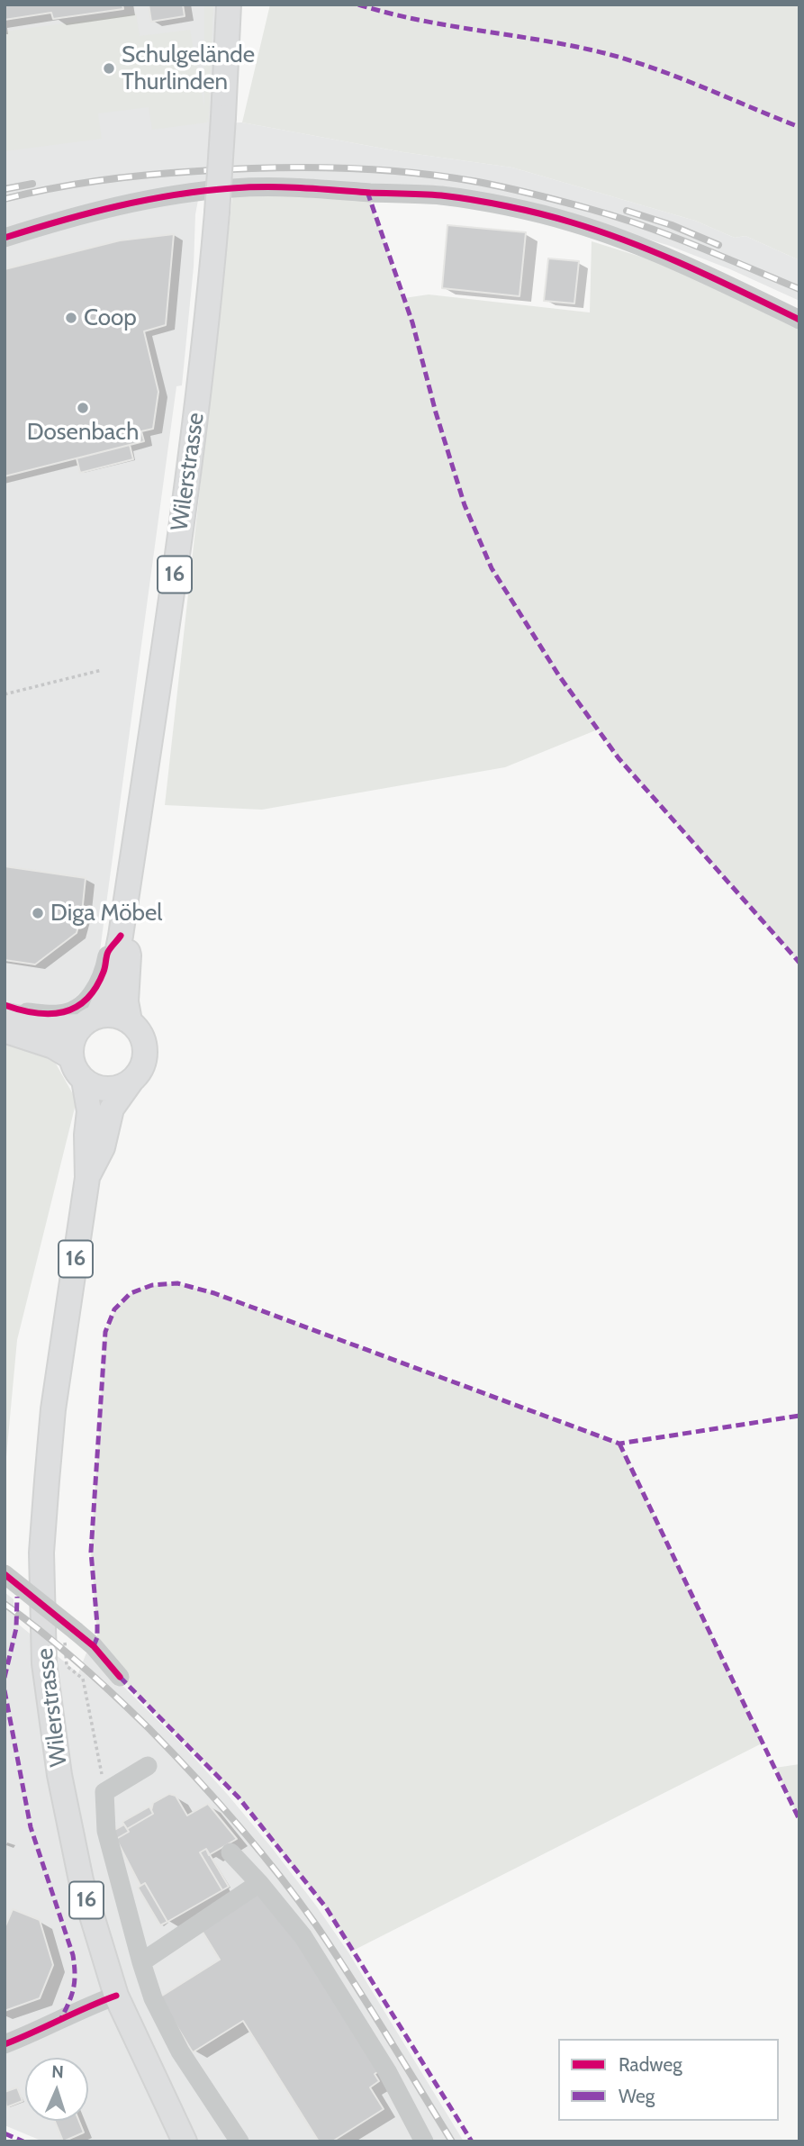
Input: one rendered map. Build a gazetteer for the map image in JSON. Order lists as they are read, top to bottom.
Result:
{
  "streets": {
    "main road": ["Wilerstrasse", "16"]
  },
  "places": [
    "Schulgelände Thurlinden",
    "Coop",
    "Dosenbach",
    "Diga Möbel"
  ],
  "legend": ["Radweg", "Weg"],
  "north": "top"
}
